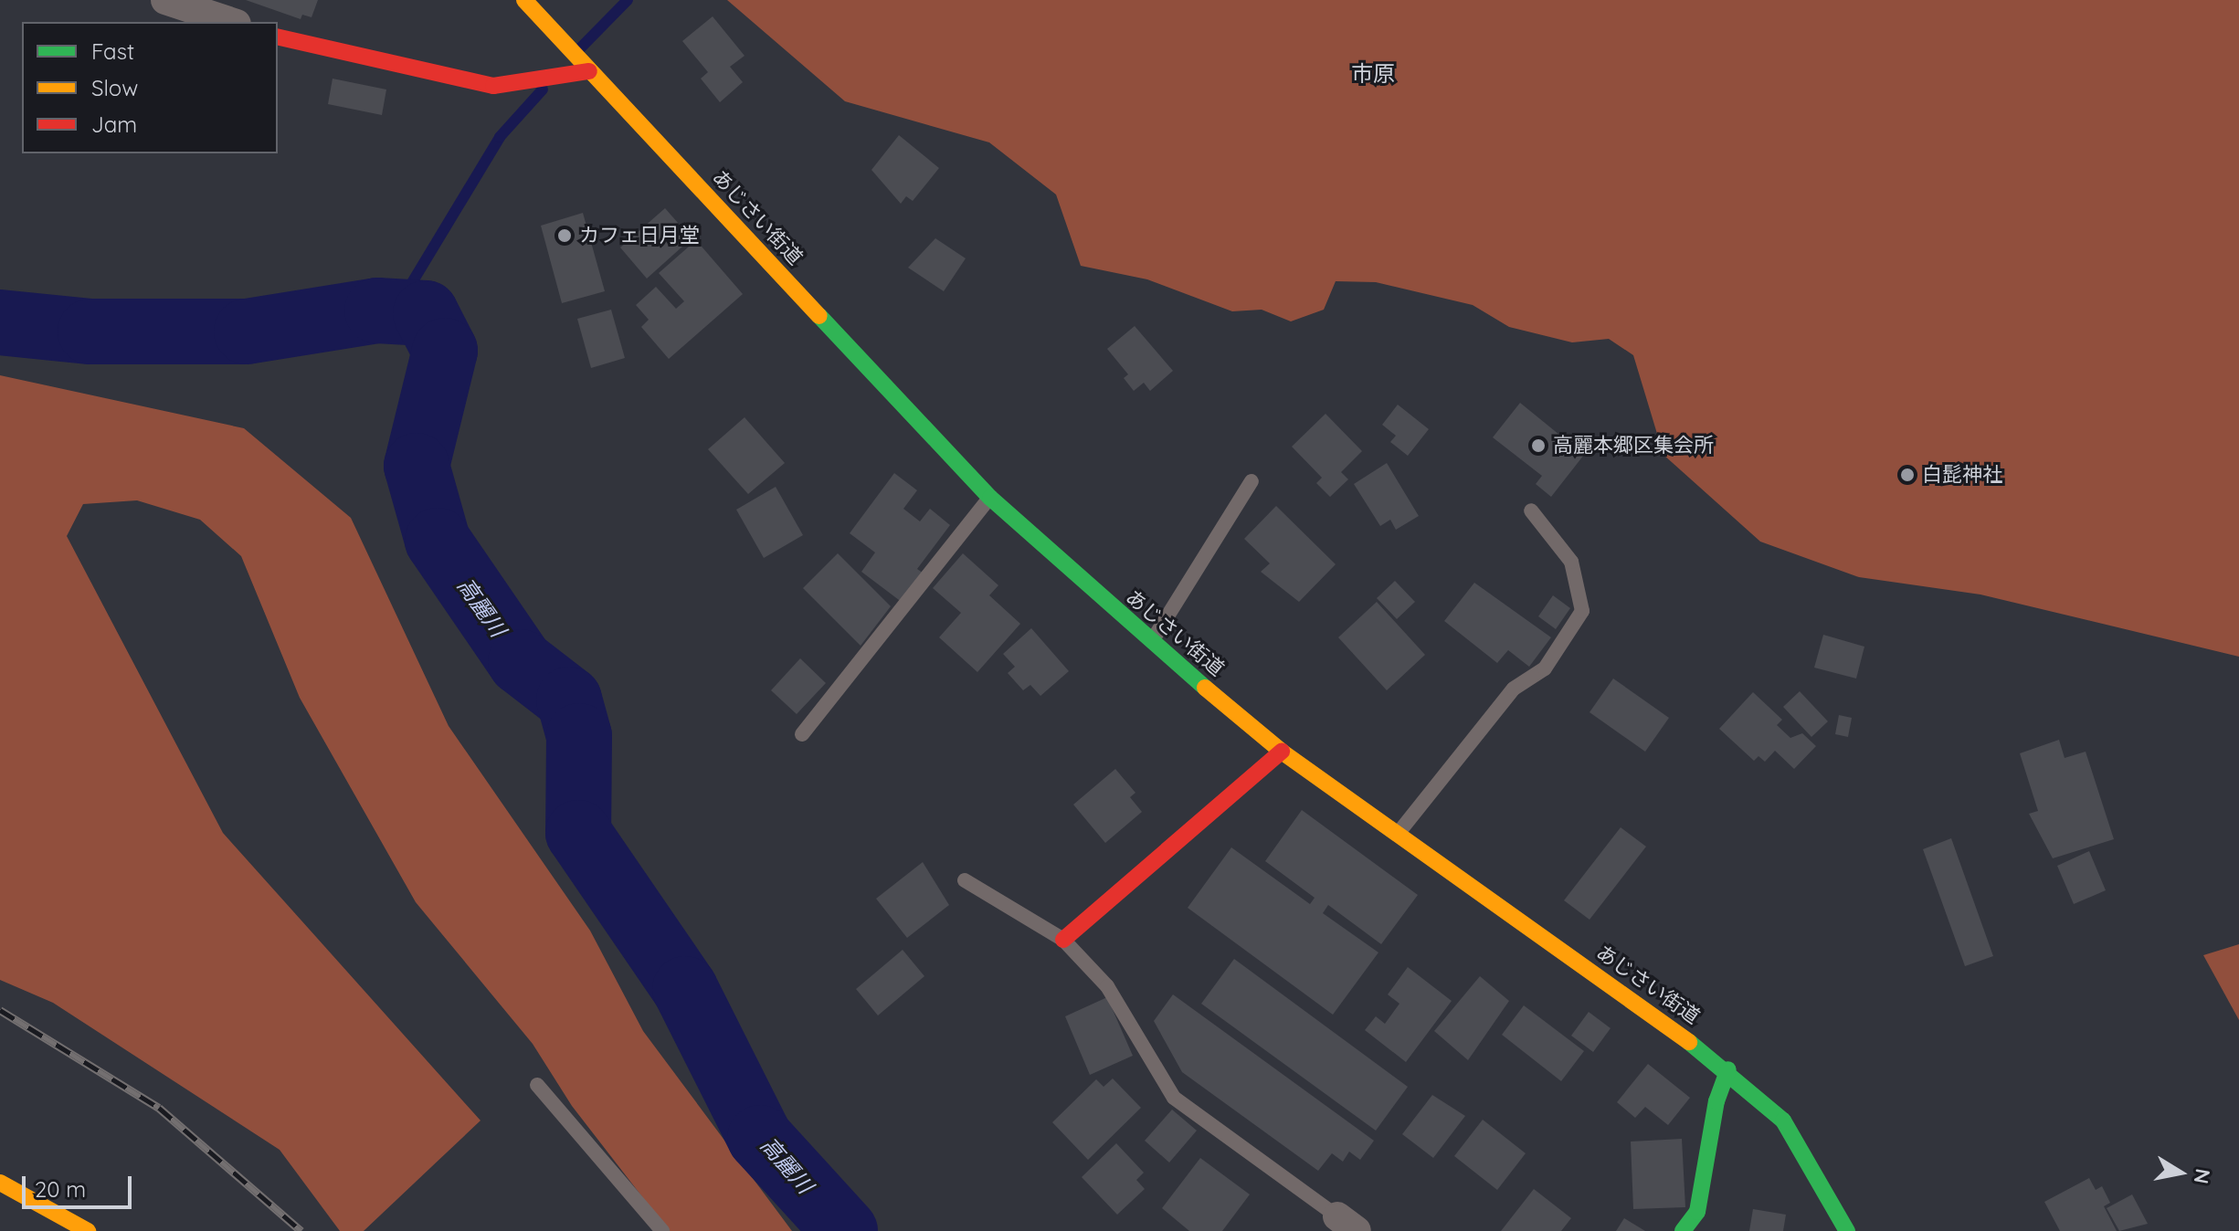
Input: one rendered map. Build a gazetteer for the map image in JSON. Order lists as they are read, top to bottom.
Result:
{
  "streets": {
    "main road": ["あじさい街道"]
  },
  "districts": ["市原"],
  "water": ["高麗川"],
  "places": ["カフェ日月堂", "高麗本郷区集会所", "白髭神社"],
  "legend": ["Fast", "Slow", "Jam"],
  "scale_bar": "20 m",
  "north": "right"
}
